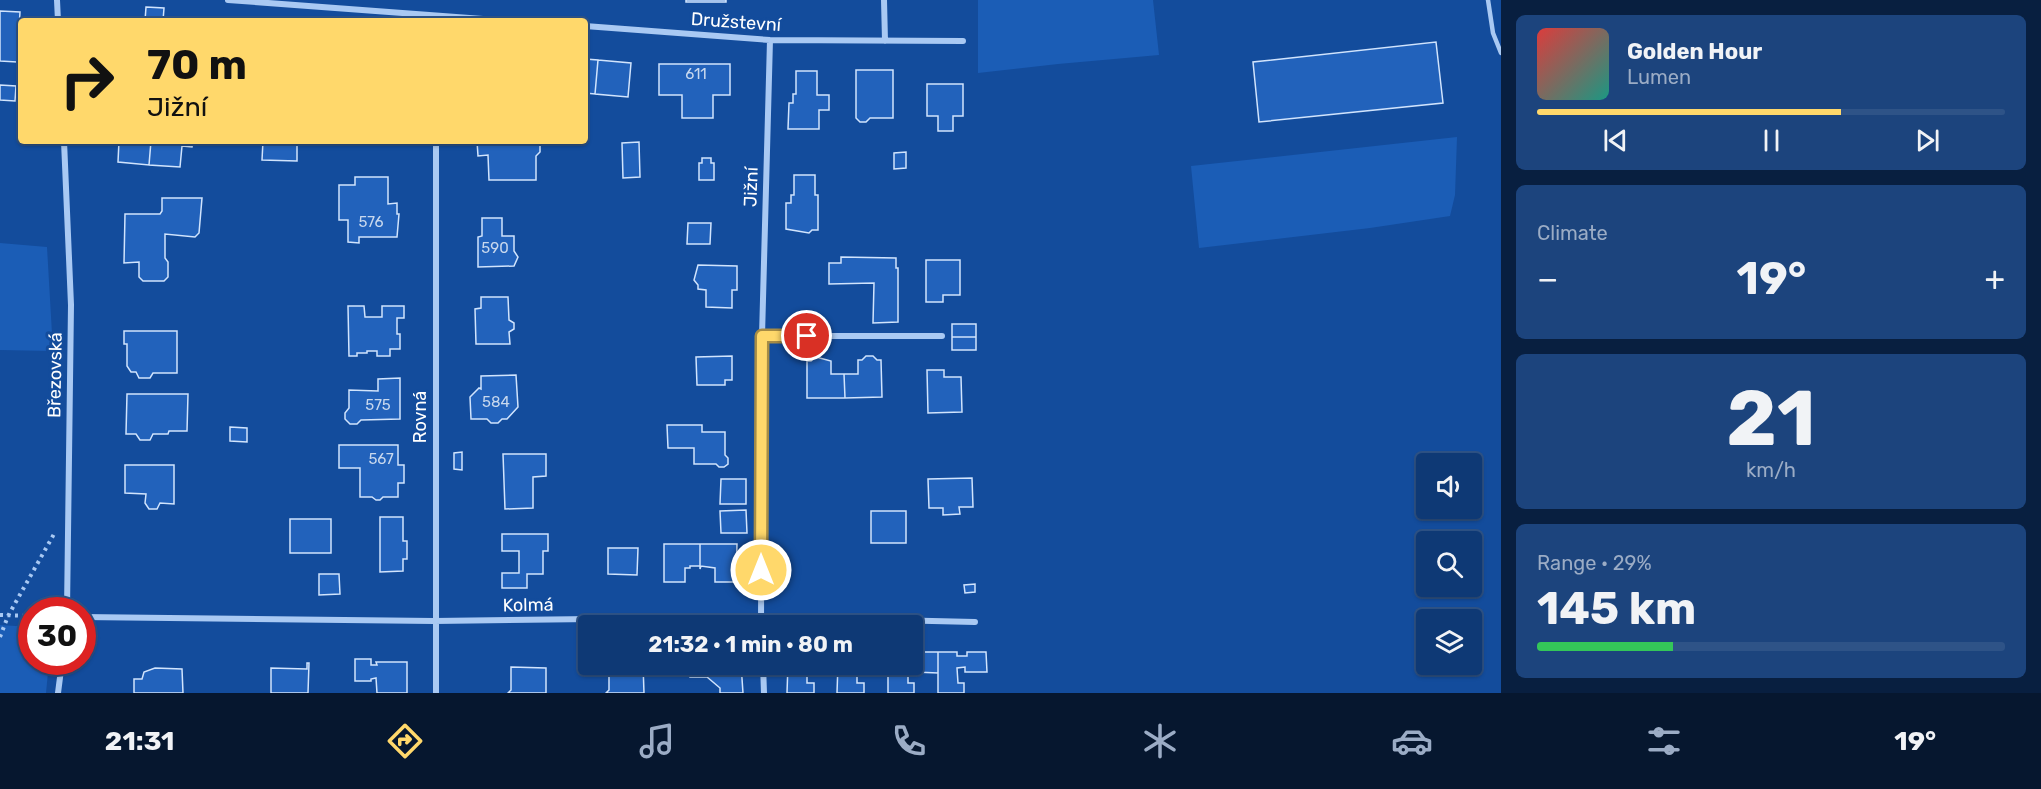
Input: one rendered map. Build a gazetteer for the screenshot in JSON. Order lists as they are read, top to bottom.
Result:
{
  "streets": {
    "street": [
      "Družstevní",
      "Jižní",
      "Březovská",
      "Rovná",
      "Kolmá"
    ]
  },
  "crossings": [
    ["Družstevní", "Jižní"],
    ["Rovná", "Kolmá"]
  ],
  "house_numbers": [
    "611",
    "576",
    "590",
    "584",
    "575",
    "567"
  ],
  "page": {
    "turn": ["70 m", "Jižní"],
    "song": ["Golden Hour", "Lumen"],
    "tile": [
      "Climate",
      ["21", "km/h"],
      ["Range · 29%", "145 km"]
    ],
    "heat": ["−", "19°", "+"],
    "limit": "30",
    "trip": "21:32 · 1 min · 80 m",
    "tabs": ["21:31", "19°"]
  }
}
